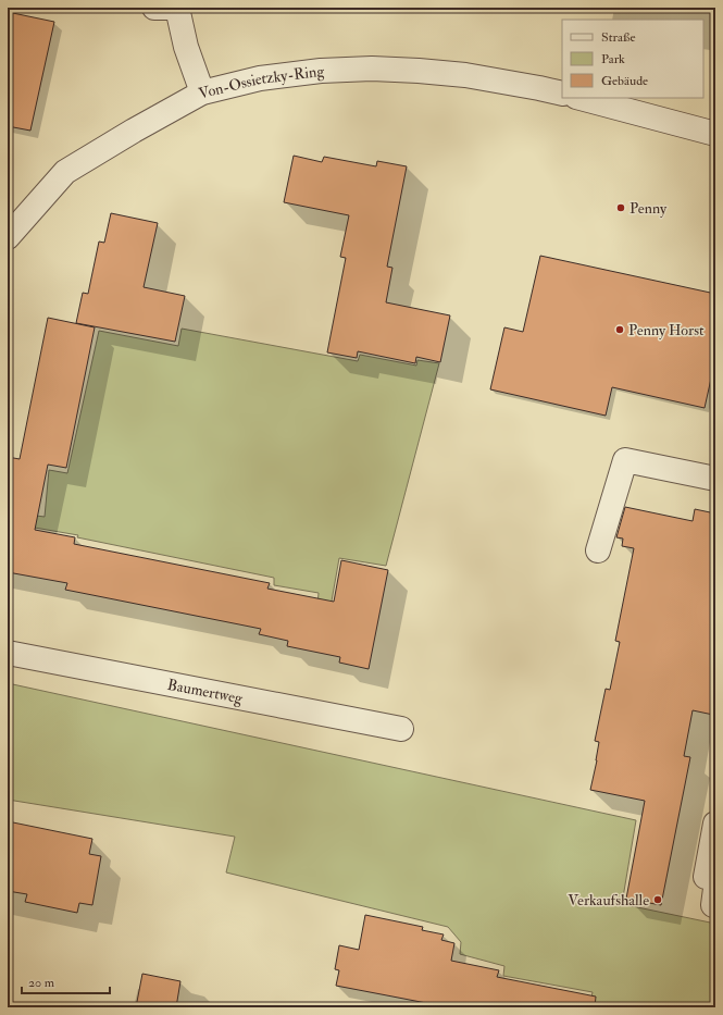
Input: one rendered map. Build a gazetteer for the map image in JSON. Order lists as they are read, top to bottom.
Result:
{
  "streets": {
    "street": ["Von-Ossietzky-Ring", "Baumertweg"]
  },
  "places": ["Penny", "Penny Horst", "Verkaufshalle"],
  "legend": ["Straße", "Park", "Gebäude"],
  "scale_bar": "20 m"
}
